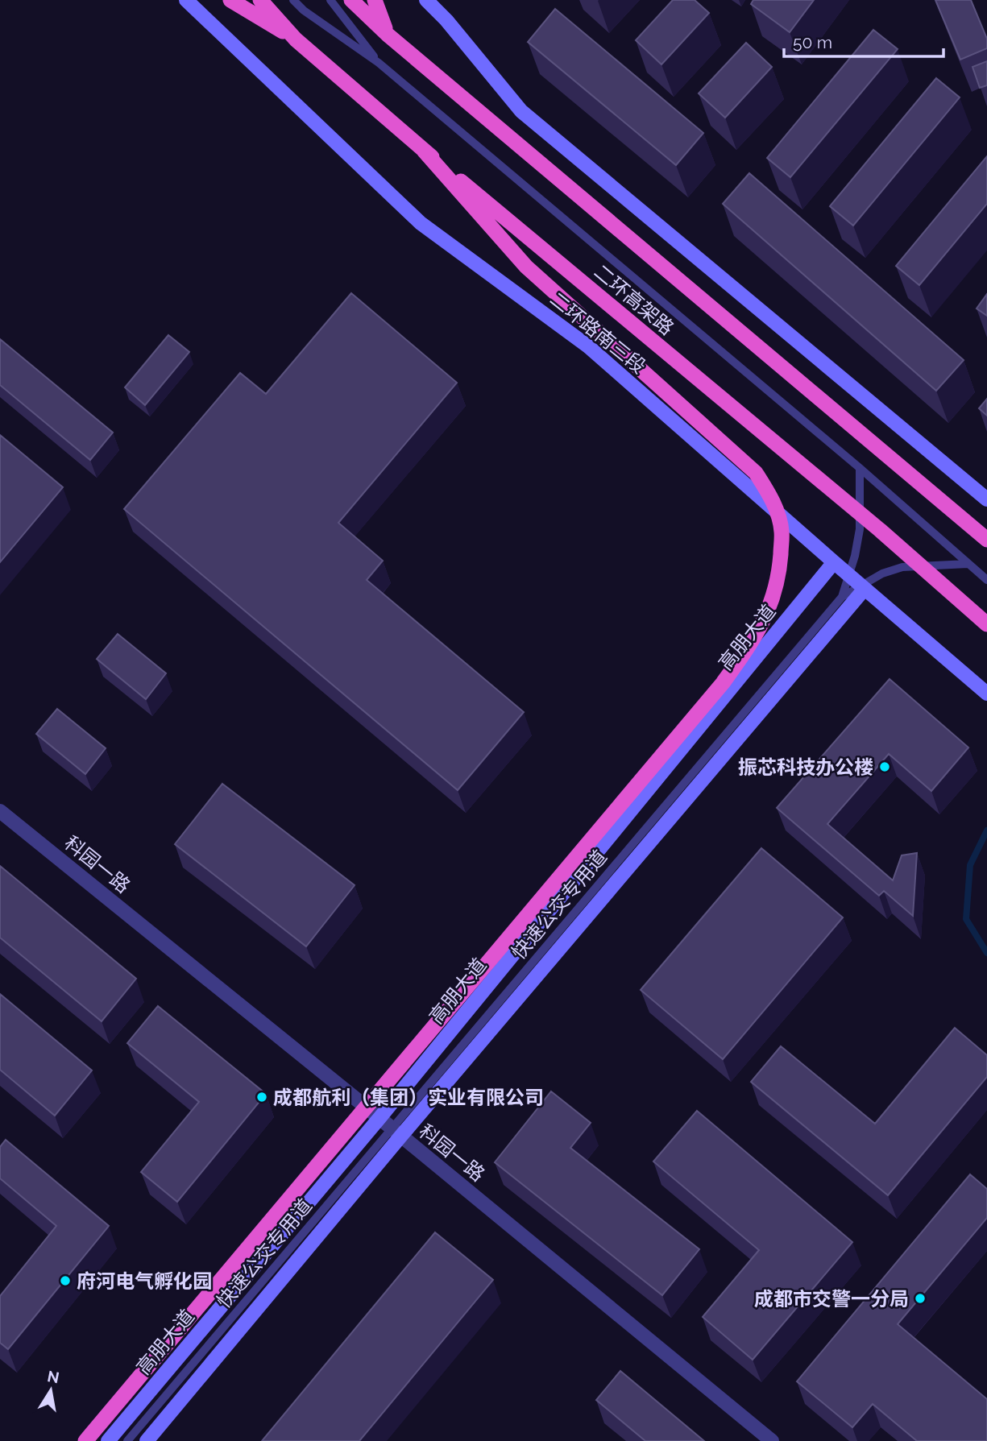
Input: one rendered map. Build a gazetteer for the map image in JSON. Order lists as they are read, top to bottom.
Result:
{
  "streets": {
    "highway": ["二环高架路"],
    "main road": ["二环路南三段", "高朋大道"],
    "street": ["科园一路"],
    "lane": ["快速公交专用道"]
  },
  "crossings": [
    ["二环路南三段", "高朋大道"],
    ["高朋大道", "科园一路"]
  ],
  "places": [
    "振芯科技办公楼",
    "成都航利（集团）实业有限公司",
    "府河电气孵化园",
    "成都市交警一分局"
  ],
  "scale_bar": "50 m",
  "north": "top"
}
